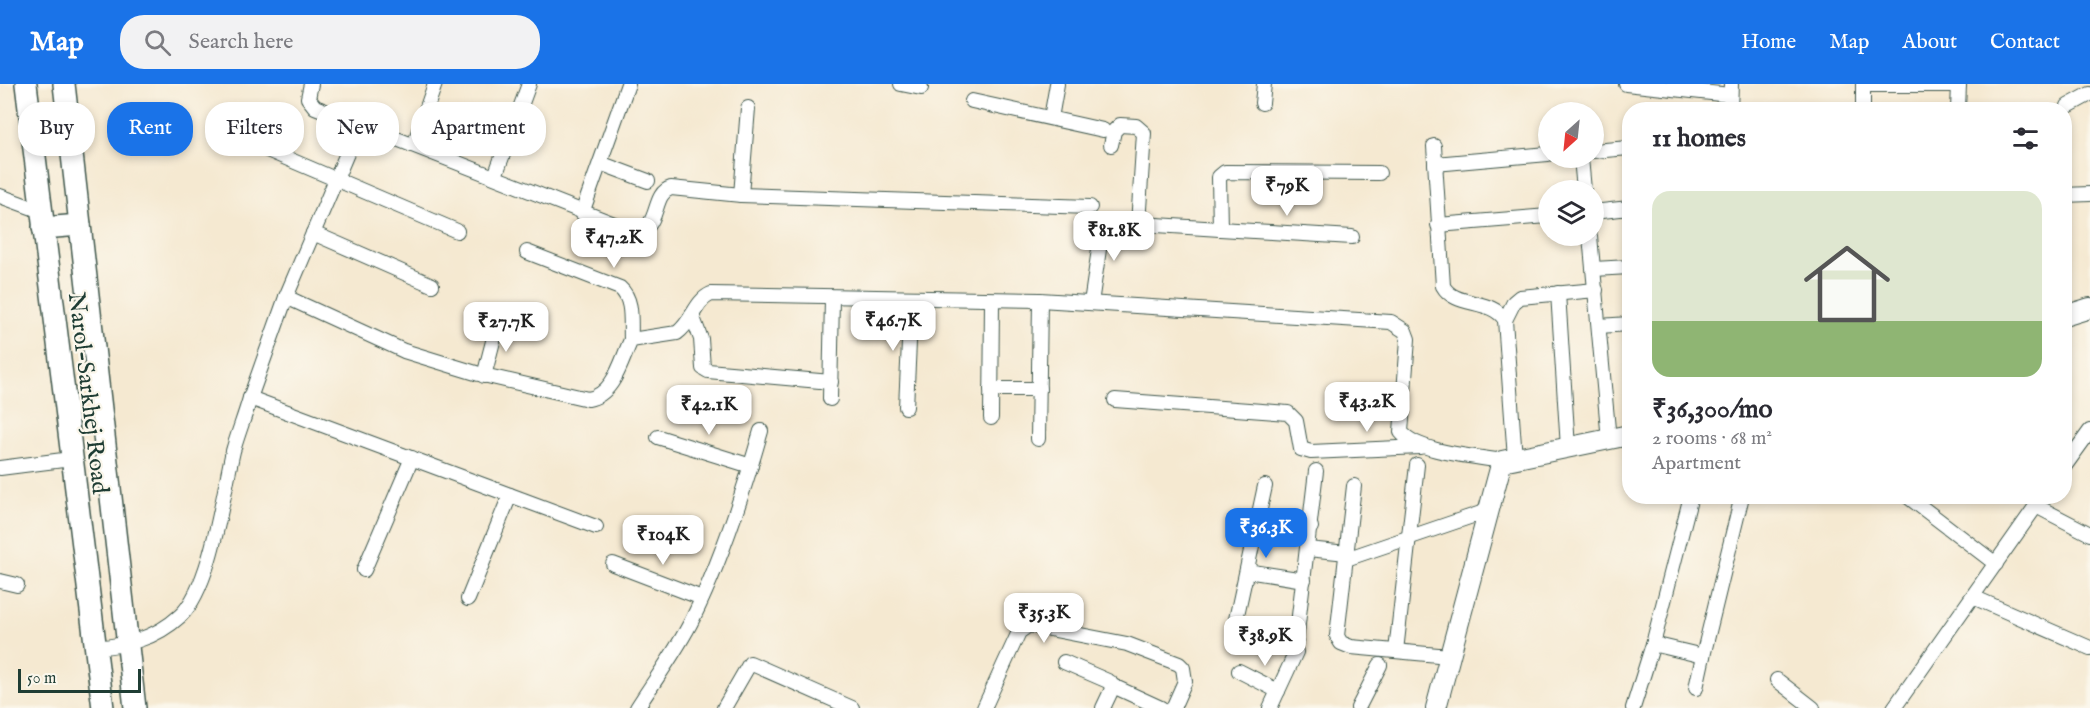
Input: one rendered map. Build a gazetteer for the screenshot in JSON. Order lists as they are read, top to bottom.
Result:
{
  "streets": {
    "main road": ["Narol-Sarkhej Road"]
  },
  "scale_bar": "50 m",
  "north": "bottom left",
  "page": {
    "header": "Map",
    "search": "Search here",
    "nav": [
      "Home",
      "Map",
      "About",
      "Contact"
    ],
    "chip": [
      "Buy",
      "Rent",
      "Filters",
      "New",
      "Apartment"
    ],
    "heading": "11 homes",
    "price": [
      "₹79K",
      "₹81.8K",
      "₹47.2K",
      "₹46.7K",
      "₹27.7K",
      "₹43.2K",
      "₹42.1K",
      "₹36.3K",
      "₹104K",
      "₹35.3K",
      "₹38.9K"
    ],
    "list": [
      {
        "name": "₹36,300/mo",
        "note": "2 rooms · 68 m² · Apartment"
      }
    ],
    "scale": "50 m"
  }
}
